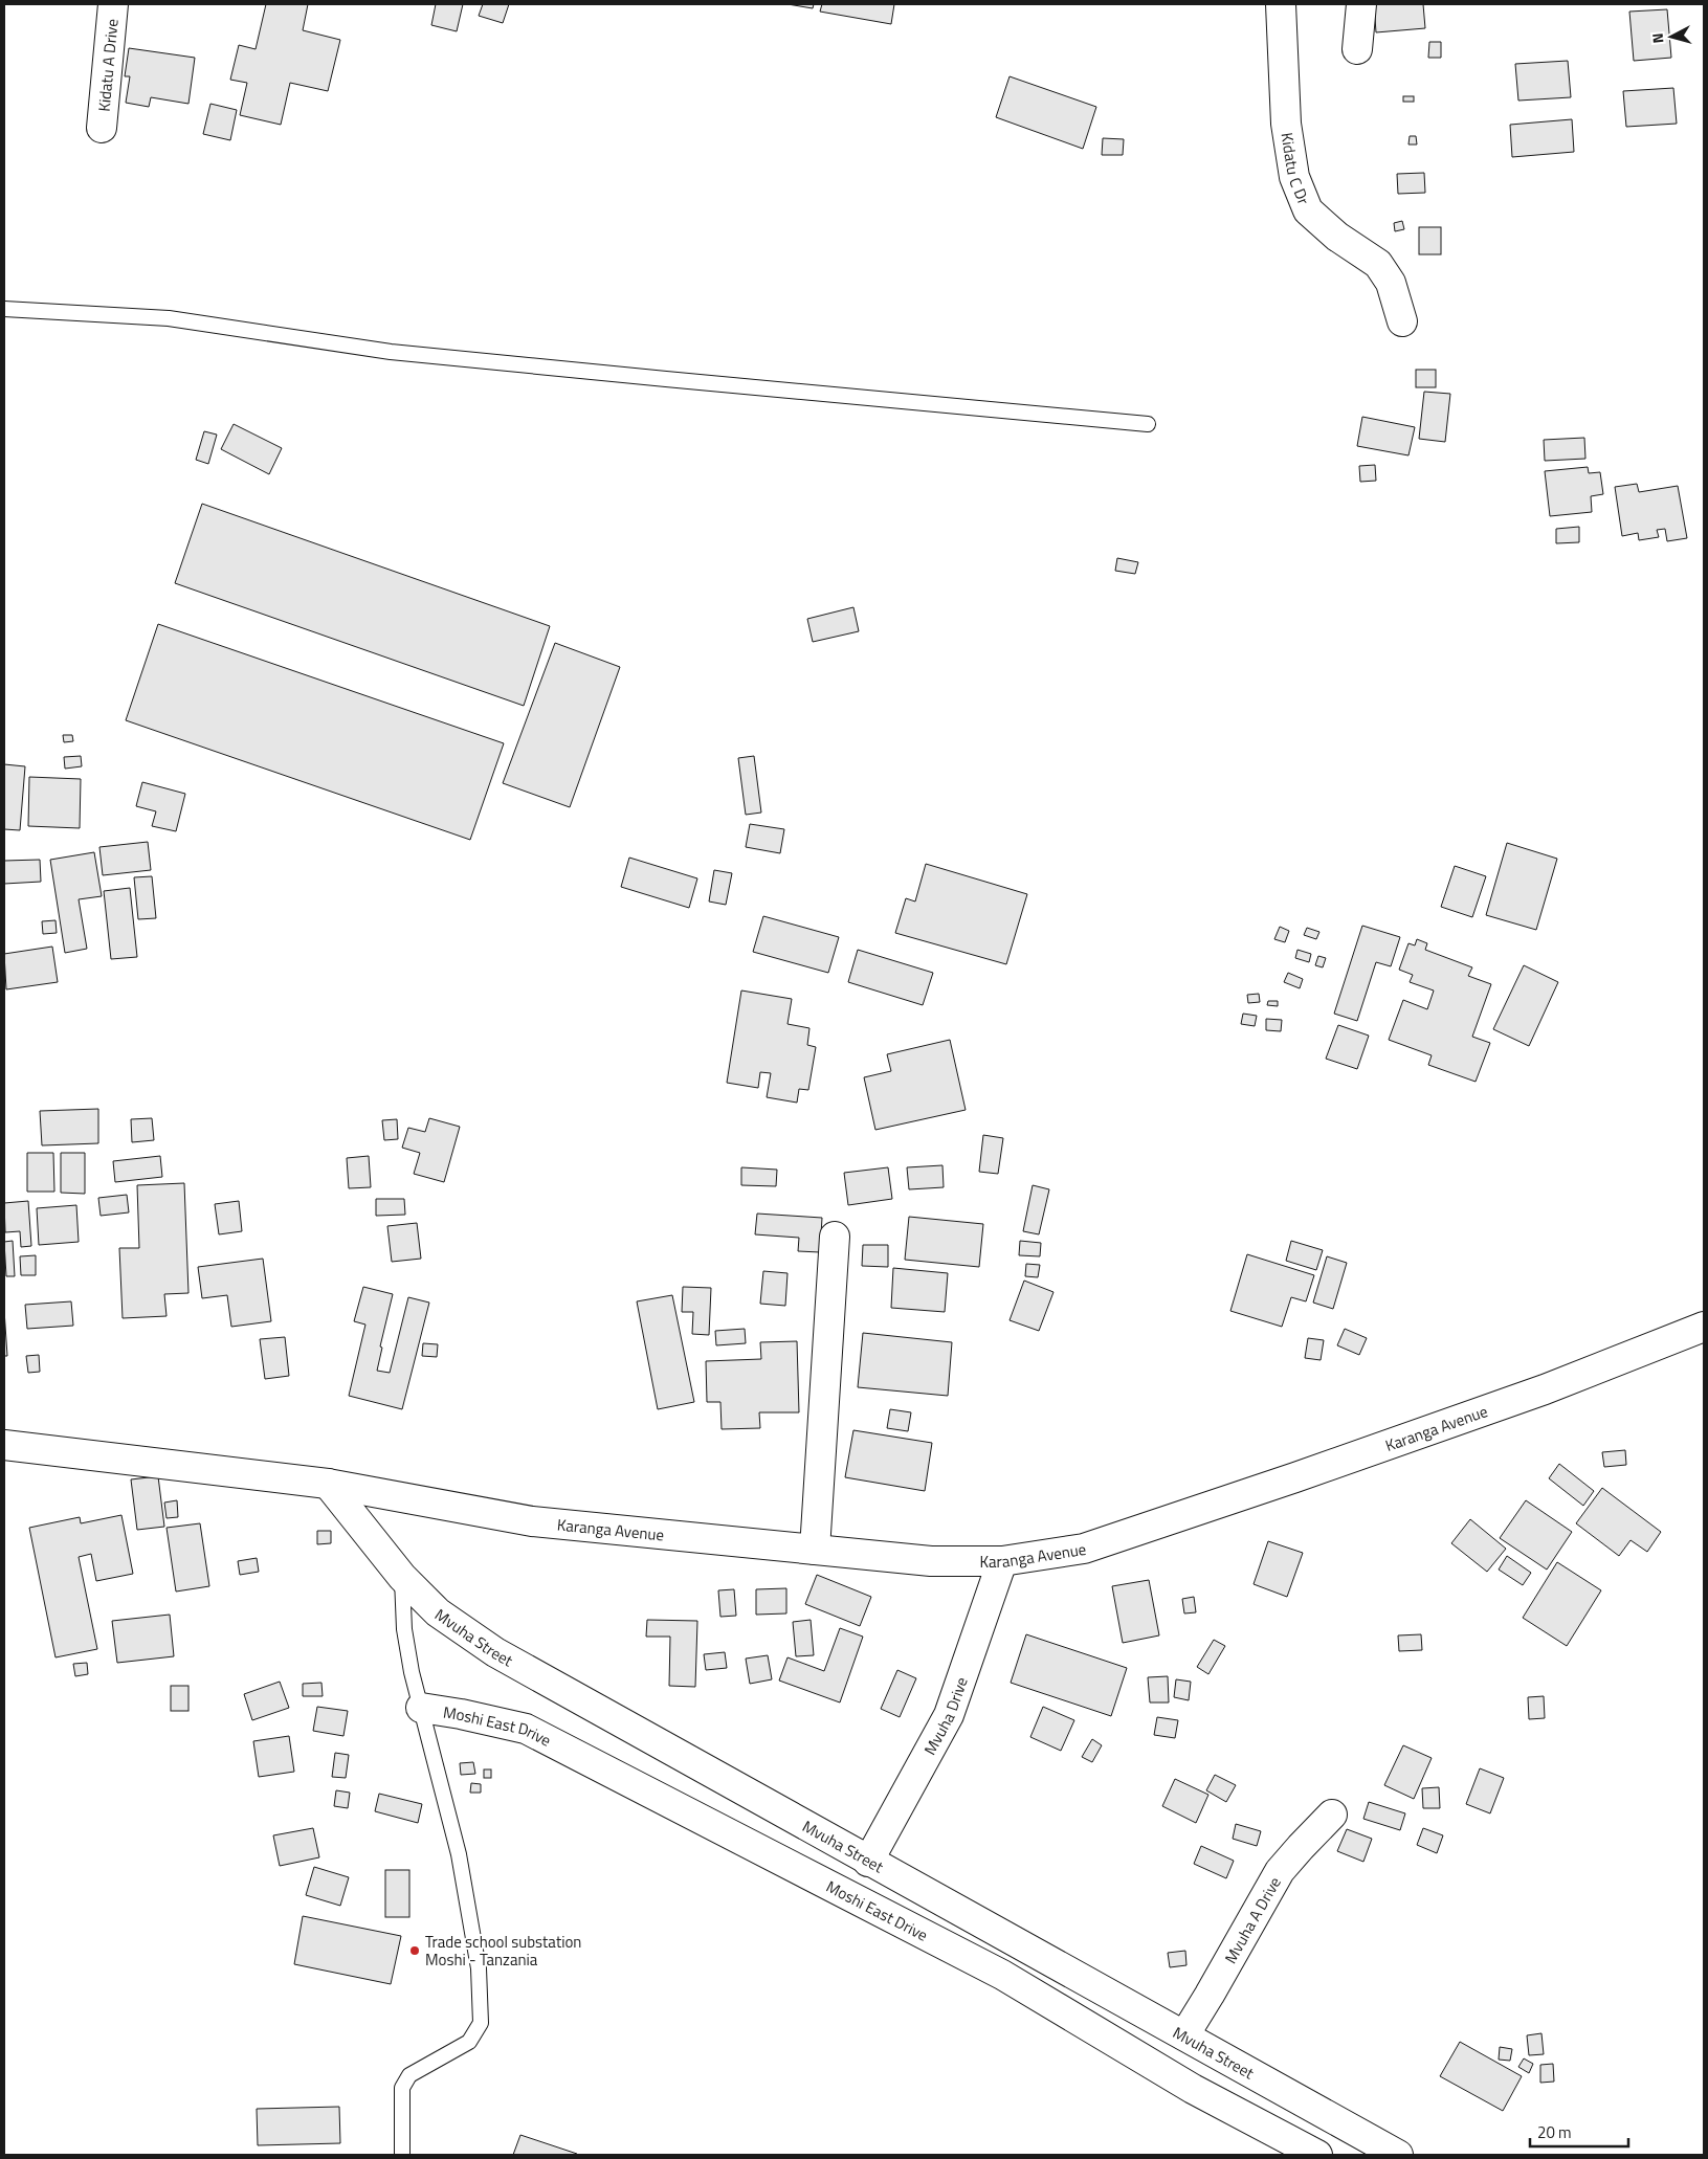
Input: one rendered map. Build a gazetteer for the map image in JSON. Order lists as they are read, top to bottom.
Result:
{
  "streets": {
    "street": [
      "Kidatu A Drive",
      "Kidatu C Dr",
      "Karanga Avenue",
      "Mvuha Street",
      "Mvuha Drive",
      "Moshi East Drive",
      "Mvuha A Drive"
    ]
  },
  "crossings": [
    ["Karanga Avenue", "Mvuha Street"],
    ["Karanga Avenue", "Mvuha Drive"],
    ["Mvuha Street", "Mvuha Drive"],
    ["Mvuha Street", "Mvuha A Drive"]
  ],
  "places": ["Trade school substation Moshi - Tanzania"],
  "scale_bar": "20 m",
  "north": "left"
}
